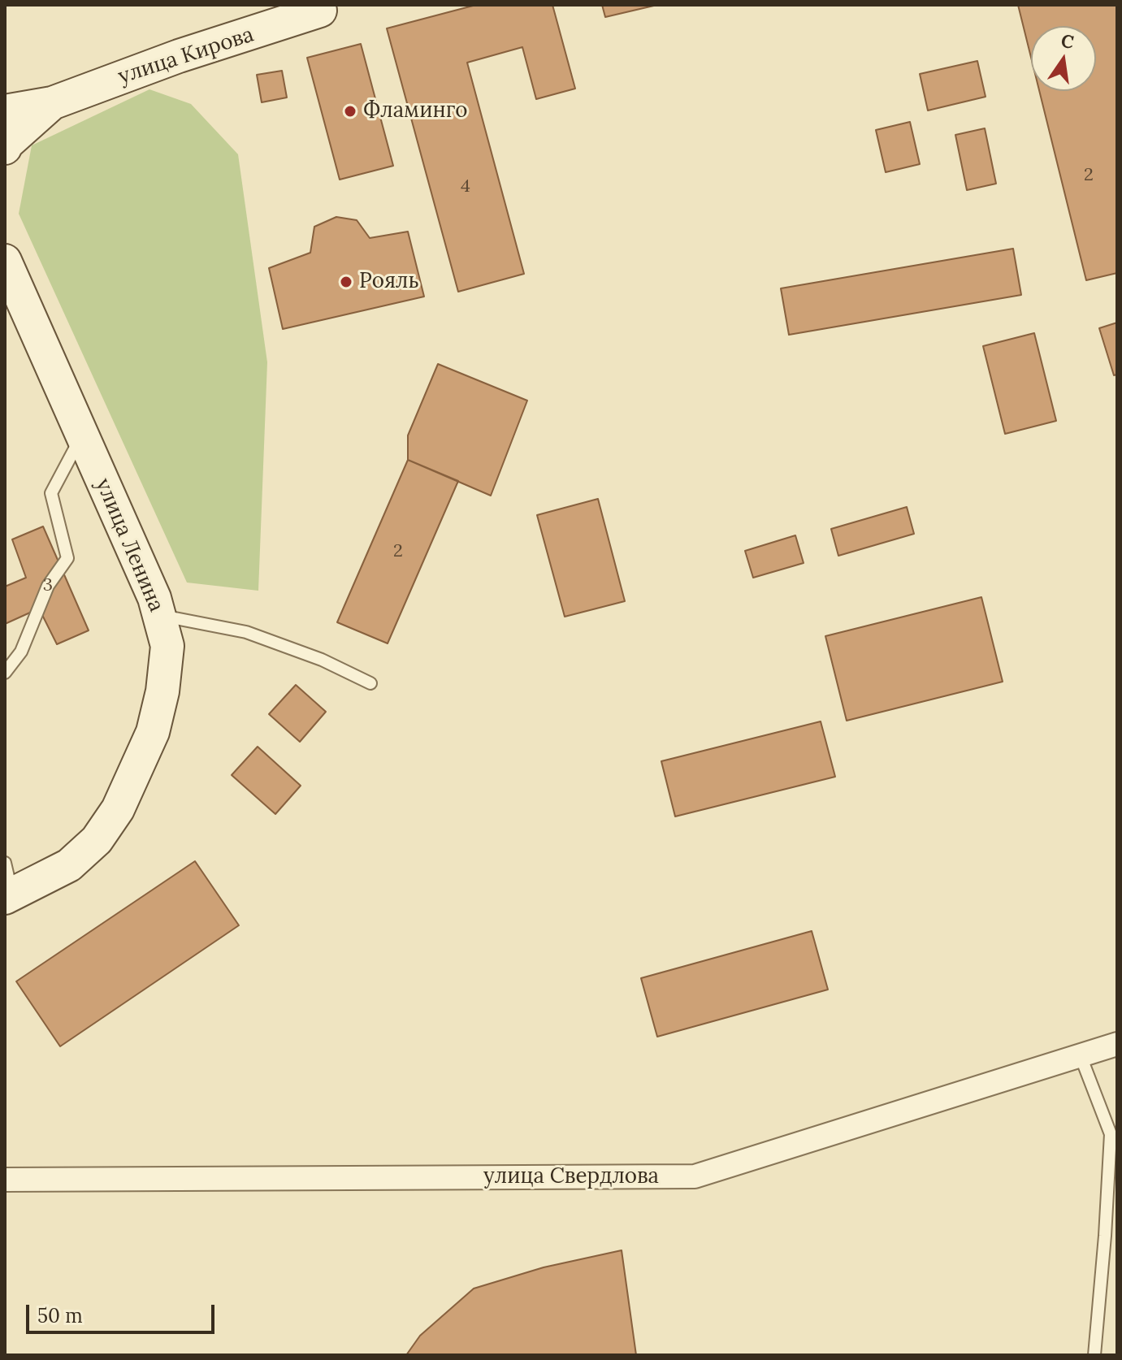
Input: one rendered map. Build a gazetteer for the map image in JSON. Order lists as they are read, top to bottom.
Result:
{
  "streets": {
    "main road": ["улица Кирова", "улица Ленина"],
    "street": ["улица Свердлова"]
  },
  "places": ["Фламинго", "Рояль"],
  "house_numbers": [
    "2",
    "4",
    "2",
    "3"
  ],
  "scale_bar": "50 m",
  "north": "top"
}
